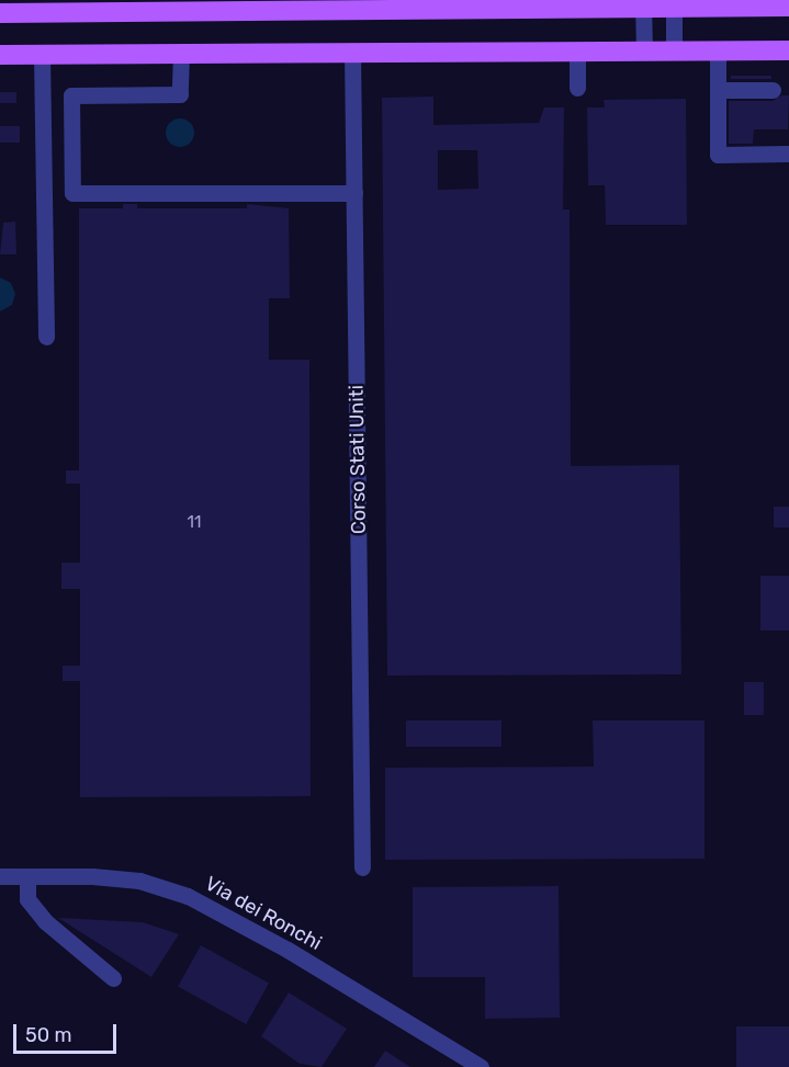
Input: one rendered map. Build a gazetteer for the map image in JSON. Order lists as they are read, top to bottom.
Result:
{
  "streets": {
    "street": ["Corso Stati Uniti", "Via dei Ronchi"]
  },
  "house_numbers": ["11"],
  "scale_bar": "50 m"
}
